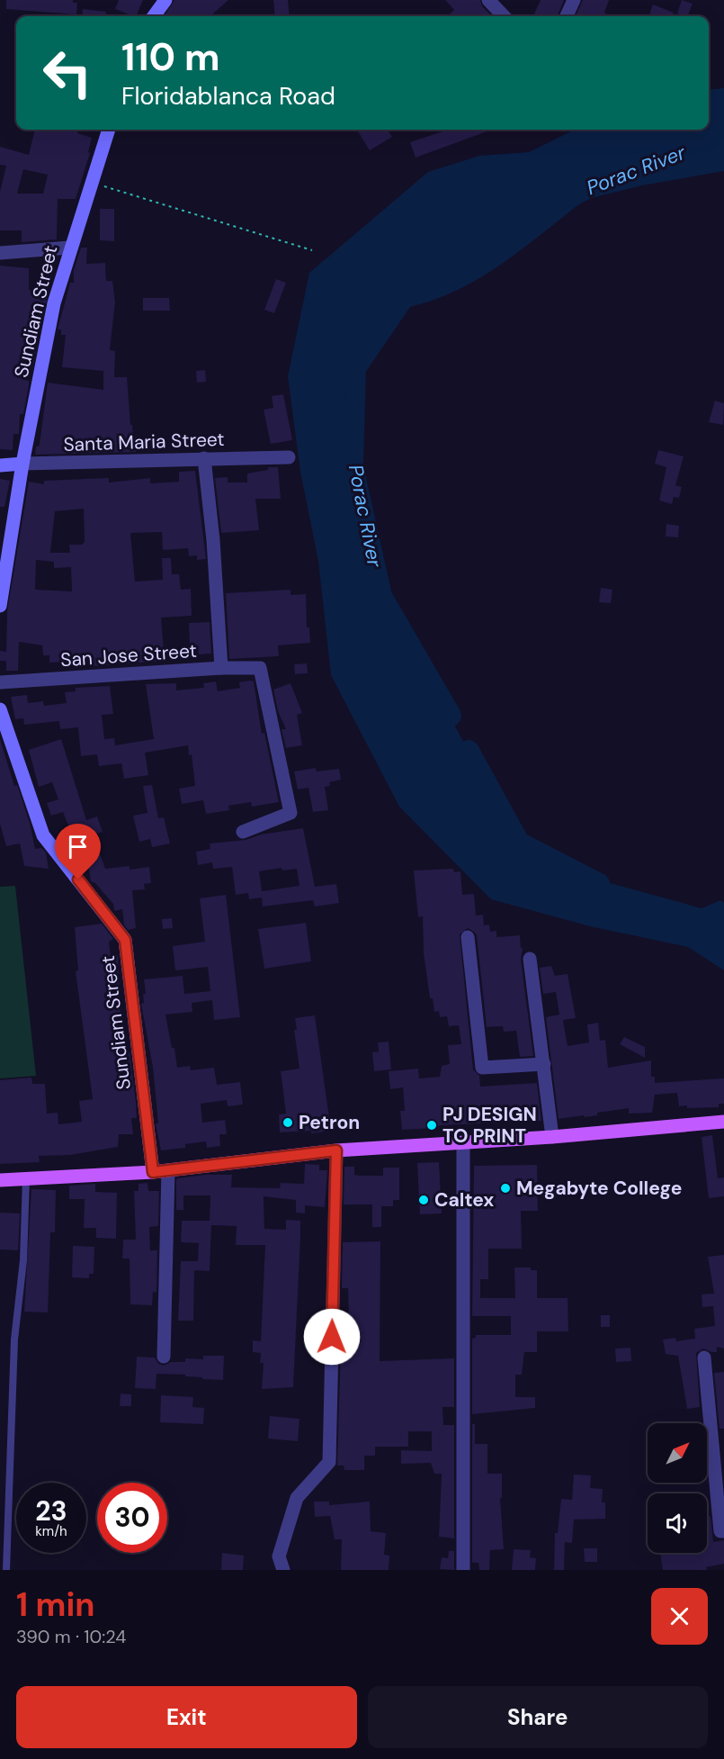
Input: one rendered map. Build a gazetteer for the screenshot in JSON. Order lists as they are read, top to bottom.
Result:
{
  "streets": {
    "street": ["Sundiam Street", "Santa Maria Street", "San Jose Street"]
  },
  "crossings": [
    ["Sundiam Street", "Santa Maria Street"]
  ],
  "water": ["Porac River"],
  "places": [
    "Petron",
    "PJ DESIGN TO PRINT",
    "Megabyte College",
    "Caltex"
  ],
  "north": "top right",
  "page": {
    "turn": ["110 m", "Floridablanca Road"],
    "speed": "23 km/h",
    "limit": "30",
    "heading": ["1 min", "390 m · 10:24"],
    "buttons": ["Exit", "Share"]
  }
}
